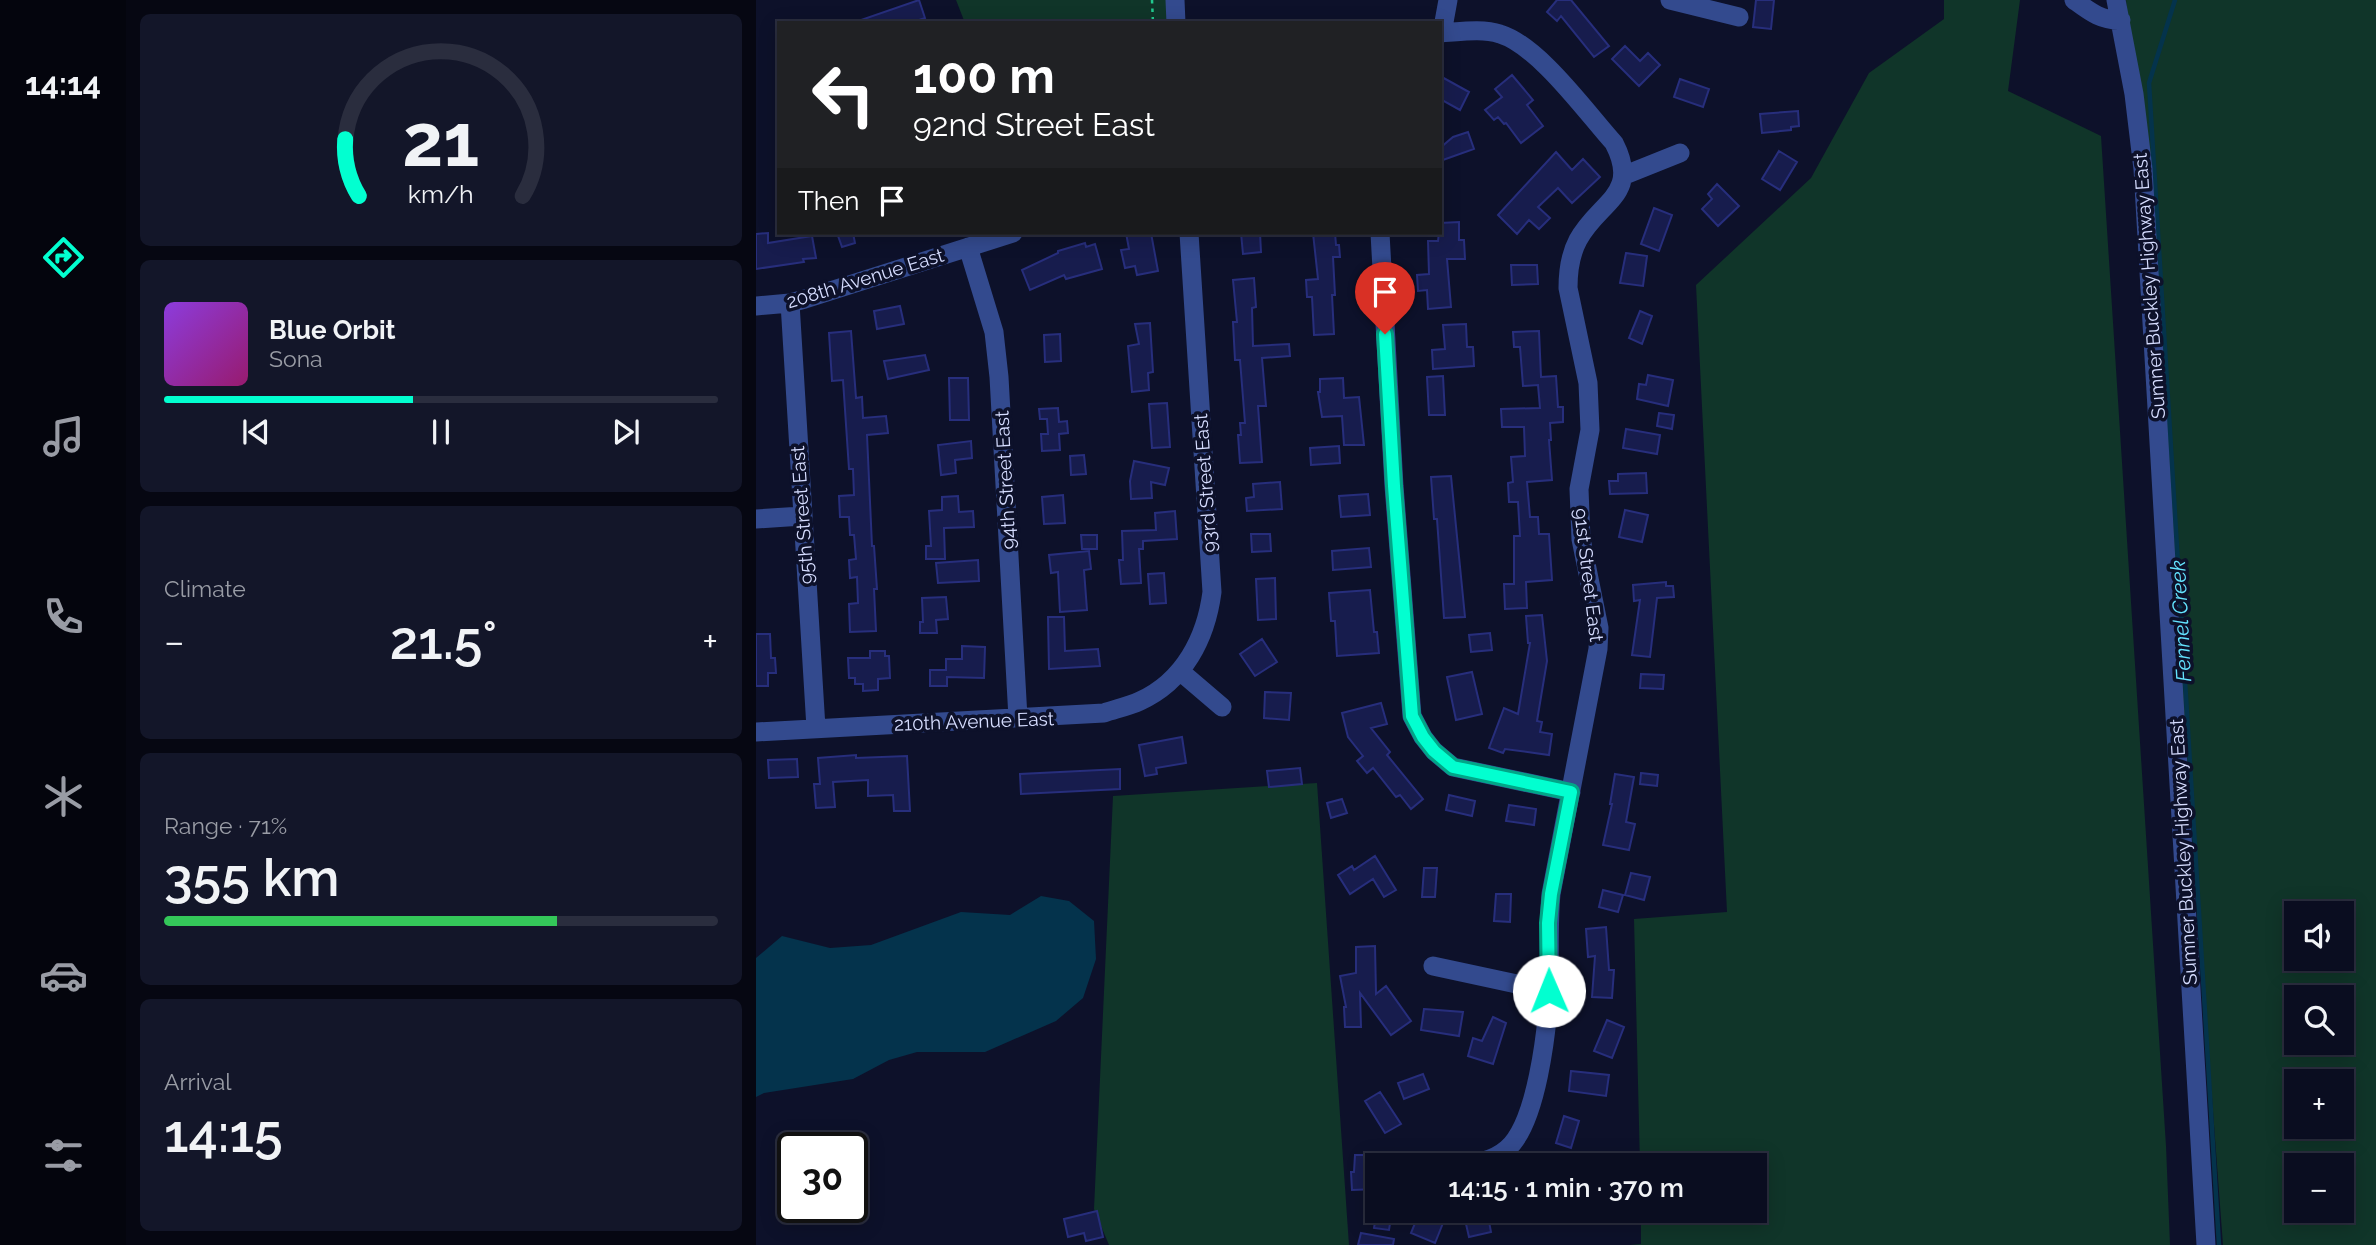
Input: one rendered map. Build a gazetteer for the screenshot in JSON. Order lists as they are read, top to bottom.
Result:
{
  "streets": {
    "street": [
      "208th Avenue East",
      "Sumner Buckley Highway East",
      "94th Street East",
      "93rd Street East",
      "95th Street East",
      "91st Street East",
      "210th Avenue East"
    ]
  },
  "crossings": [
    ["208th Avenue East", "94th Street East"],
    ["208th Avenue East", "95th Street East"],
    ["94th Street East", "210th Avenue East"],
    ["93rd Street East", "210th Avenue East"],
    ["95th Street East", "210th Avenue East"]
  ],
  "water": ["Fennel Creek"],
  "page": {
    "tabs": "14:14",
    "turn": ["100 m", "92nd Street East"],
    "then": "Then",
    "song": ["Blue Orbit", "Sona"],
    "tile": [
      "Climate",
      ["Range · 71%", "355 km"],
      ["Arrival", "14:15"]
    ],
    "heat": ["−", "21.5°", "+"],
    "map_buttons": ["+", "−"],
    "limit": "30",
    "trip": "14:15 · 1 min · 370 m",
    "gauge": ["21", "km/h"]
  }
}
